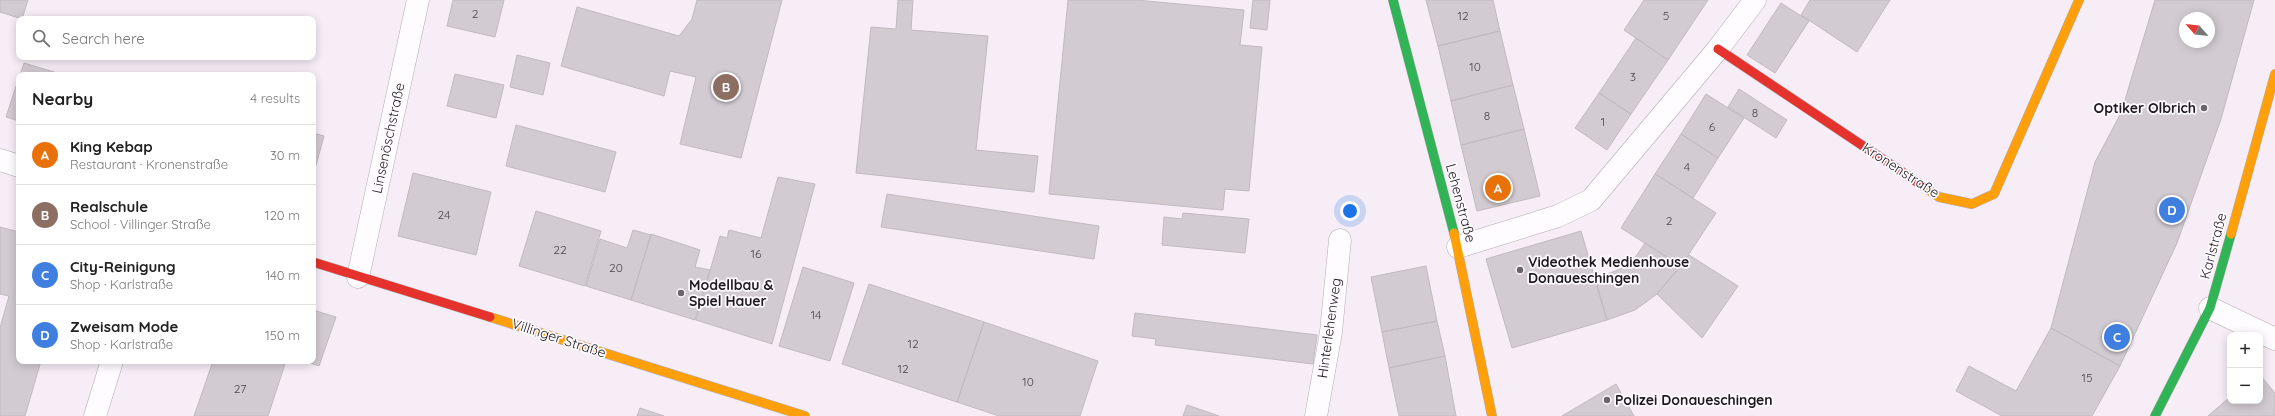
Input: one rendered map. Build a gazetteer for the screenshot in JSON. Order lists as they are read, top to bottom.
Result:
{
  "streets": {
    "street": [
      "Linsenöschstraße",
      "Kronenstraße",
      "Lehenstraße",
      "Karlstraße",
      "Hinterlehenweg",
      "Villinger Straße"
    ]
  },
  "crossings": [
    ["Linsenöschstraße", "Villinger Straße"]
  ],
  "places": [
    "Optiker Olbrich",
    "Videothek Medienhouse Donaueschingen",
    "Modellbau & Spiel Hauer",
    "Polizei Donaueschingen"
  ],
  "house_numbers": [
    "2",
    "12",
    "5",
    "10",
    "3",
    "8",
    "8",
    "1",
    "6",
    "4",
    "24",
    "2",
    "22",
    "16",
    "20",
    "14",
    "12",
    "12",
    "15",
    "10",
    "27"
  ],
  "north": "top left",
  "page": {
    "search": "Search here",
    "pins": [
      "B",
      "A",
      "D",
      "C"
    ],
    "heading": ["Nearby", "4 results"],
    "list": [
      {
        "mark": "A",
        "name": "King Kebap",
        "note": "Restaurant · Kronenstraße",
        "value": "30 m"
      },
      {
        "mark": "B",
        "name": "Realschule",
        "note": "School · Villinger Straße",
        "value": "120 m"
      },
      {
        "mark": "C",
        "name": "City-Reinigung",
        "note": "Shop · Karlstraße",
        "value": "140 m"
      },
      {
        "mark": "D",
        "name": "Zweisam Mode",
        "note": "Shop · Karlstraße",
        "value": "150 m"
      }
    ],
    "map_buttons": ["+", "−"]
  }
}
